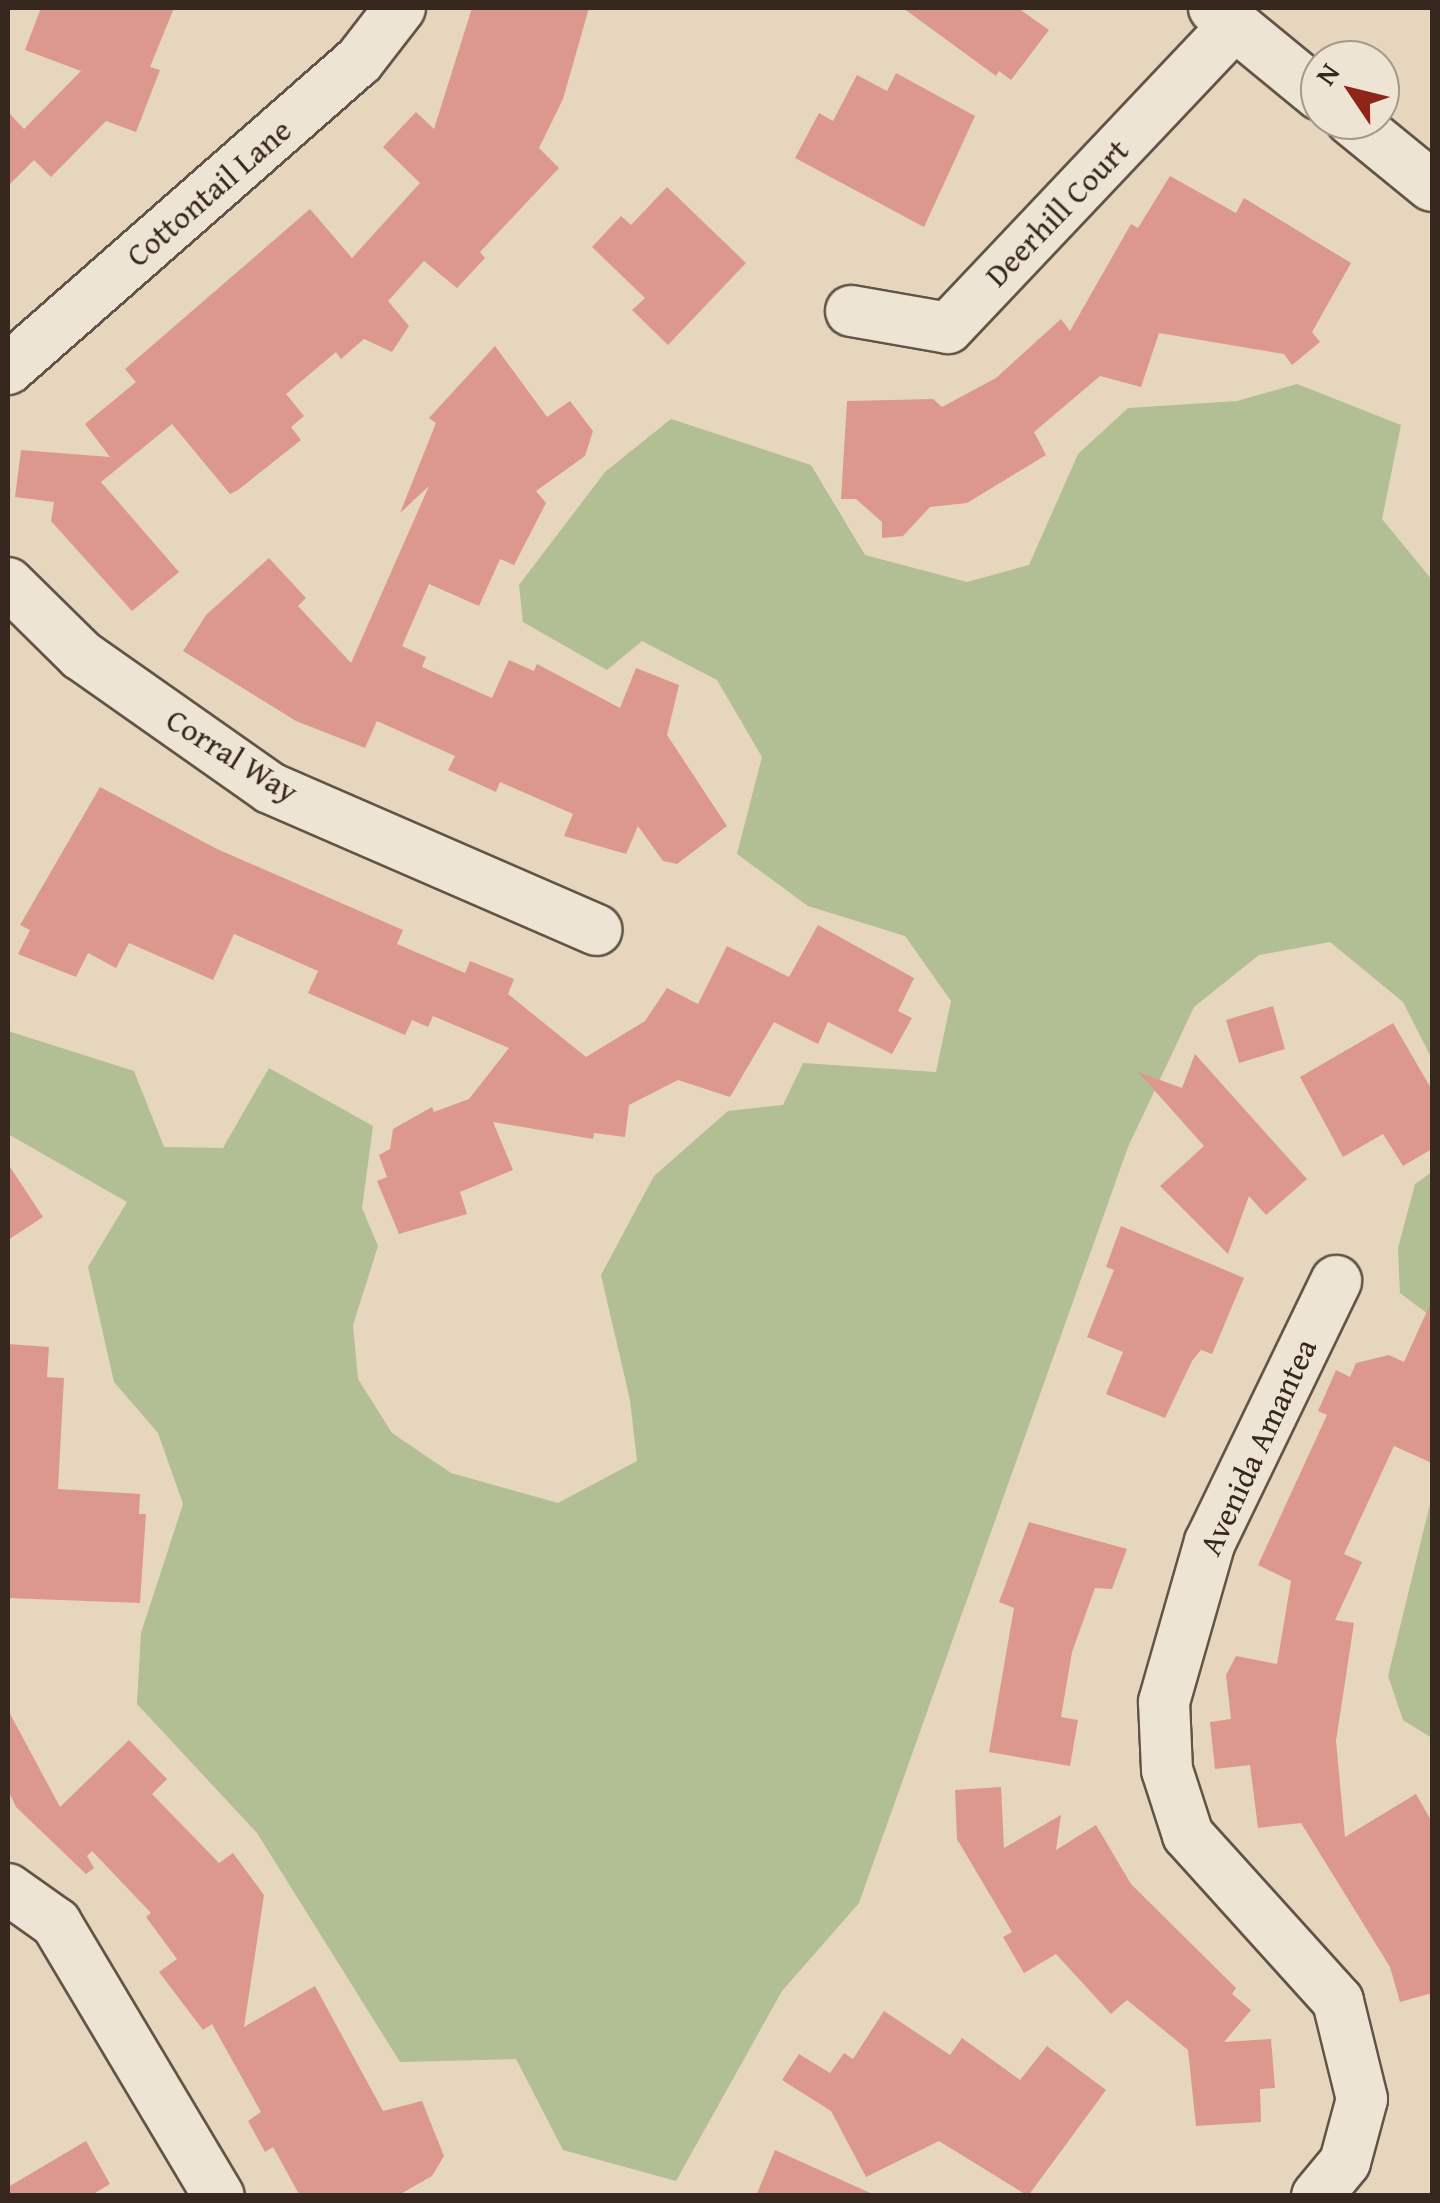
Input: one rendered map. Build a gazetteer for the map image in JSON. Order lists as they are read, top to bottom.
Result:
{
  "streets": {
    "street": [
      "Cottontail Lane",
      "Deerhill Court",
      "Corral Way",
      "Avenida Amantea"
    ]
  },
  "north": "top left"
}
